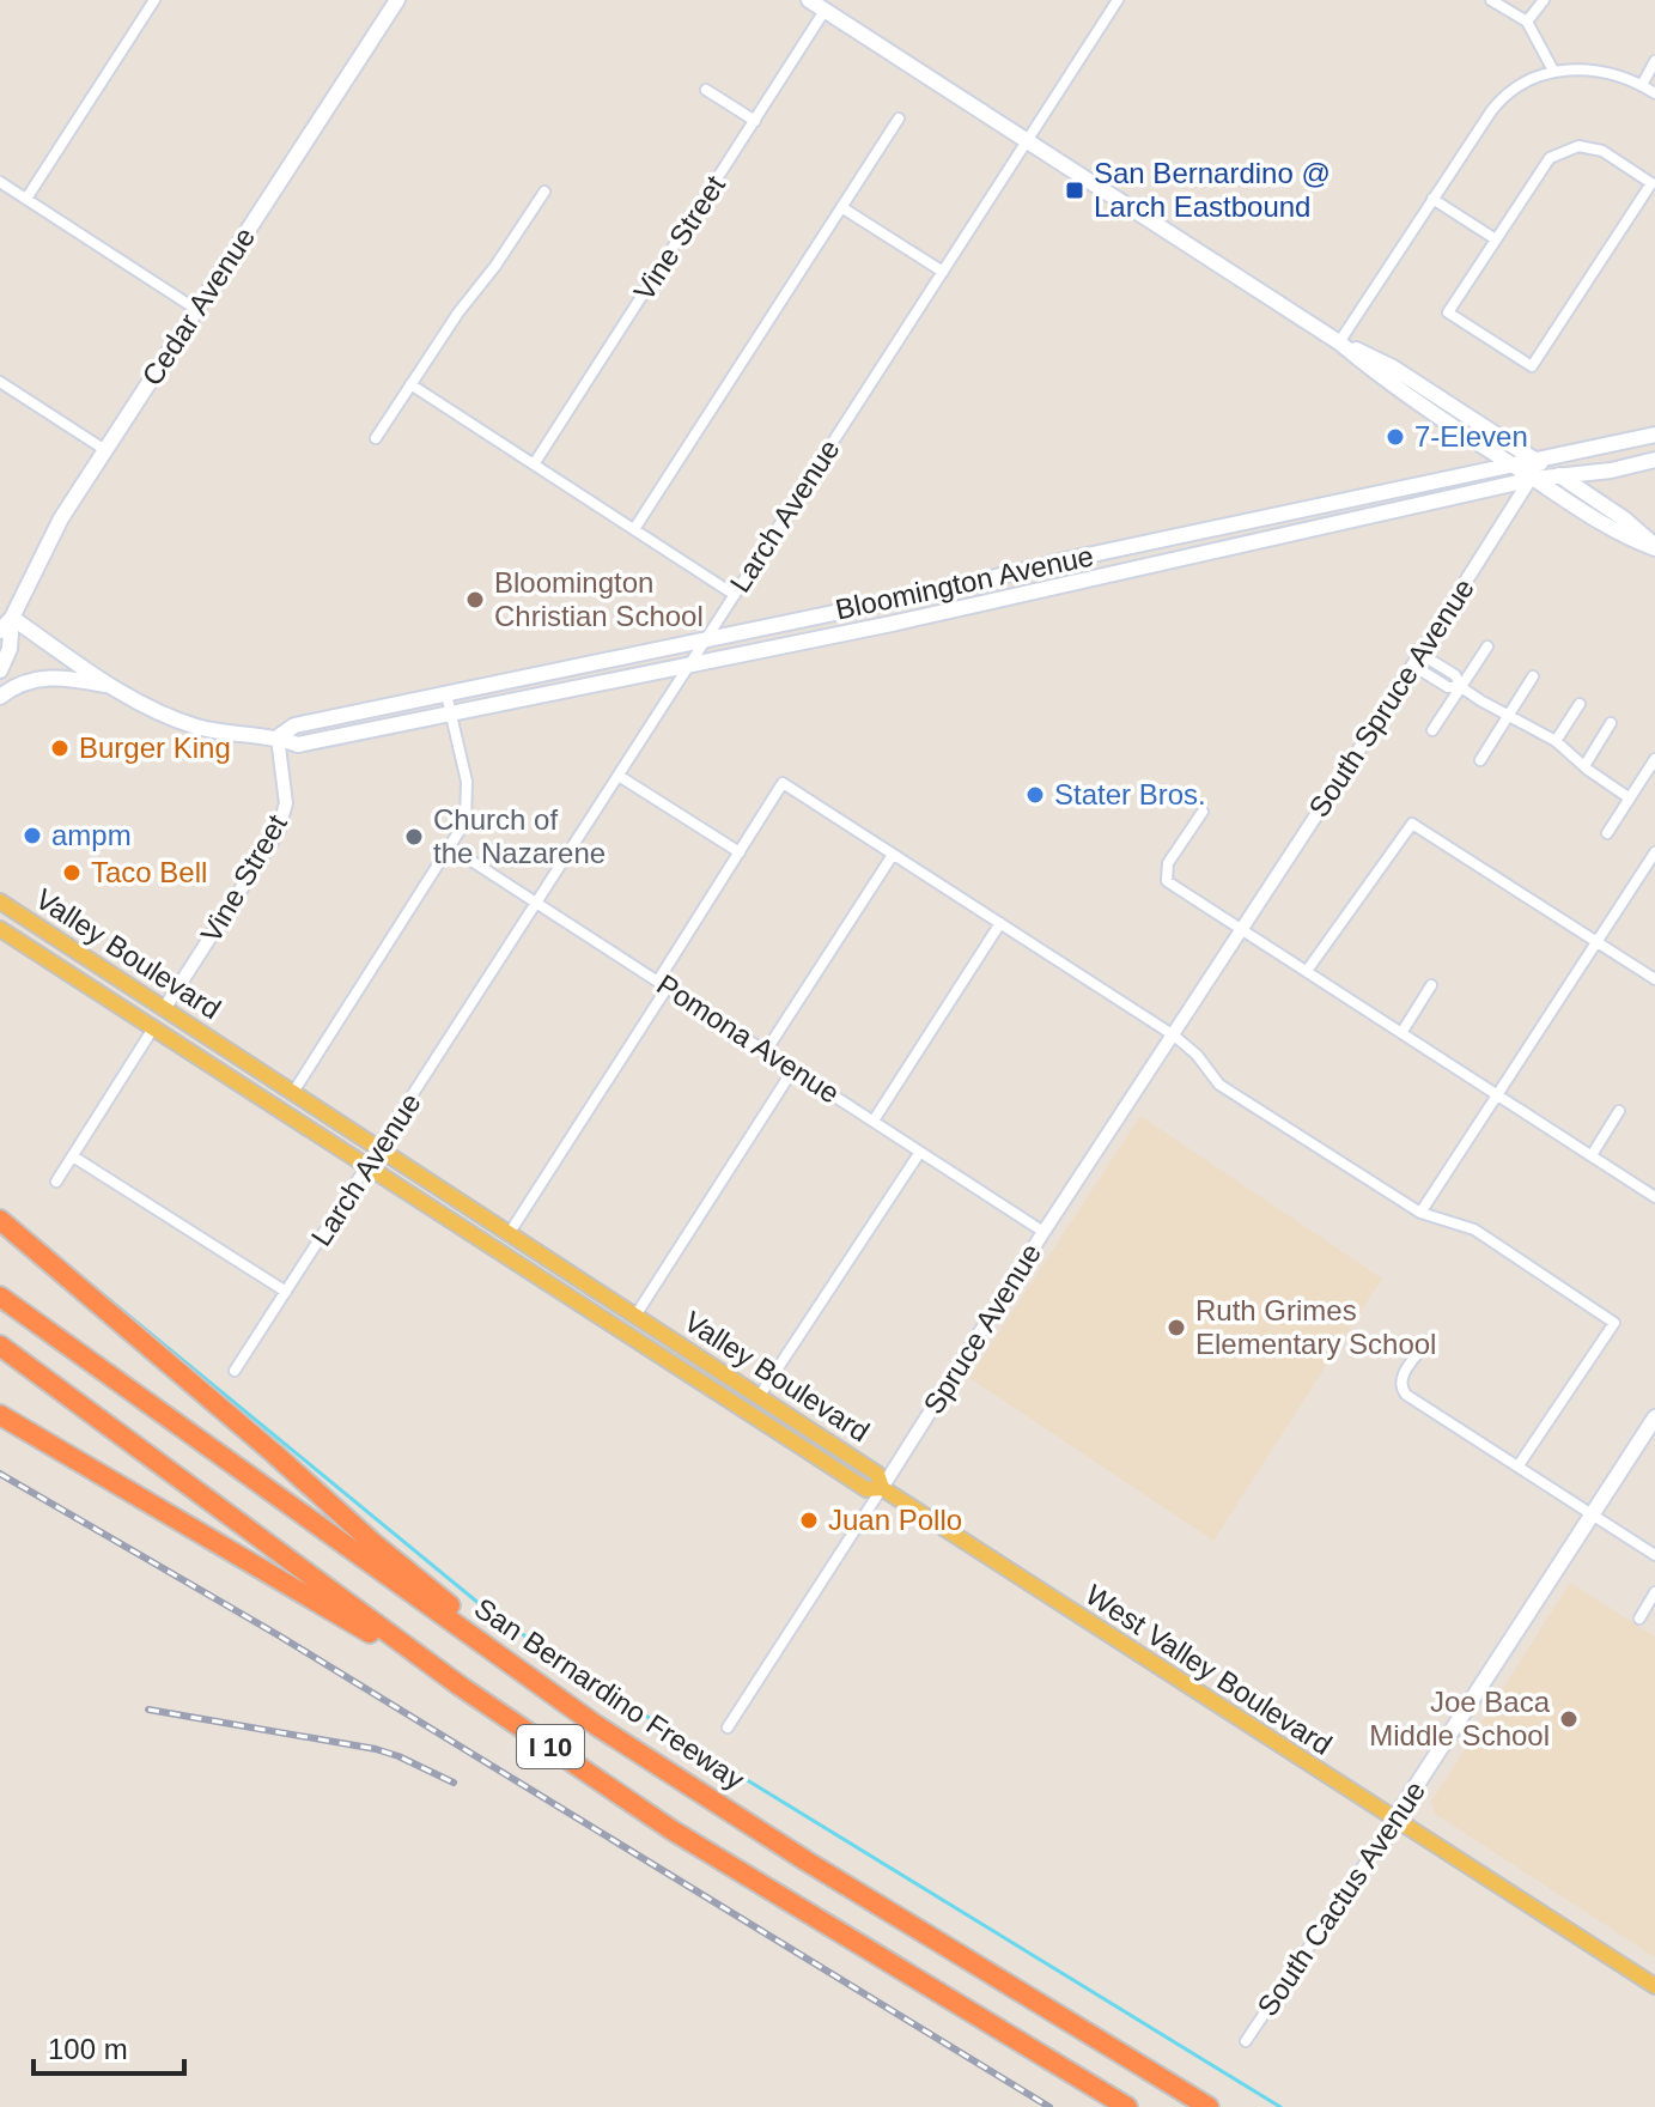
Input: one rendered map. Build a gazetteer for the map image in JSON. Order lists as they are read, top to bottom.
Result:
{
  "streets": {
    "highway": ["San Bernardino Freeway", "I 10"],
    "main road": [
      "Cedar Avenue",
      "Bloomington Avenue",
      "Valley Boulevard",
      "West Valley Boulevard",
      "South Cactus Avenue"
    ],
    "street": [
      "Vine Street",
      "Larch Avenue",
      "South Spruce Avenue",
      "Pomona Avenue",
      "Spruce Avenue"
    ]
  },
  "crossings": [
    ["Vine Street", "Bloomington Avenue"],
    ["Vine Street", "Valley Boulevard"],
    ["Cedar Avenue", "Bloomington Avenue"],
    ["Larch Avenue", "Bloomington Avenue"],
    ["Larch Avenue", "Valley Boulevard"],
    ["Larch Avenue", "Pomona Avenue"],
    ["Bloomington Avenue", "South Spruce Avenue"],
    ["South Spruce Avenue", "Spruce Avenue"],
    ["Valley Boulevard", "Spruce Avenue"],
    ["Valley Boulevard", "West Valley Boulevard"],
    ["Pomona Avenue", "Spruce Avenue"],
    ["Spruce Avenue", "West Valley Boulevard"],
    ["West Valley Boulevard", "South Cactus Avenue"]
  ],
  "places": {
    "transit": ["San Bernardino @ Larch Eastbound"],
    "other": [
      "7-Eleven",
      "Bloomington Christian School",
      "Burger King",
      "Stater Bros.",
      "ampm",
      "Church of the Nazarene",
      "Taco Bell",
      "Ruth Grimes Elementary School",
      "Juan Pollo",
      "Joe Baca Middle School"
    ]
  },
  "scale_bar": "100 m"
}
